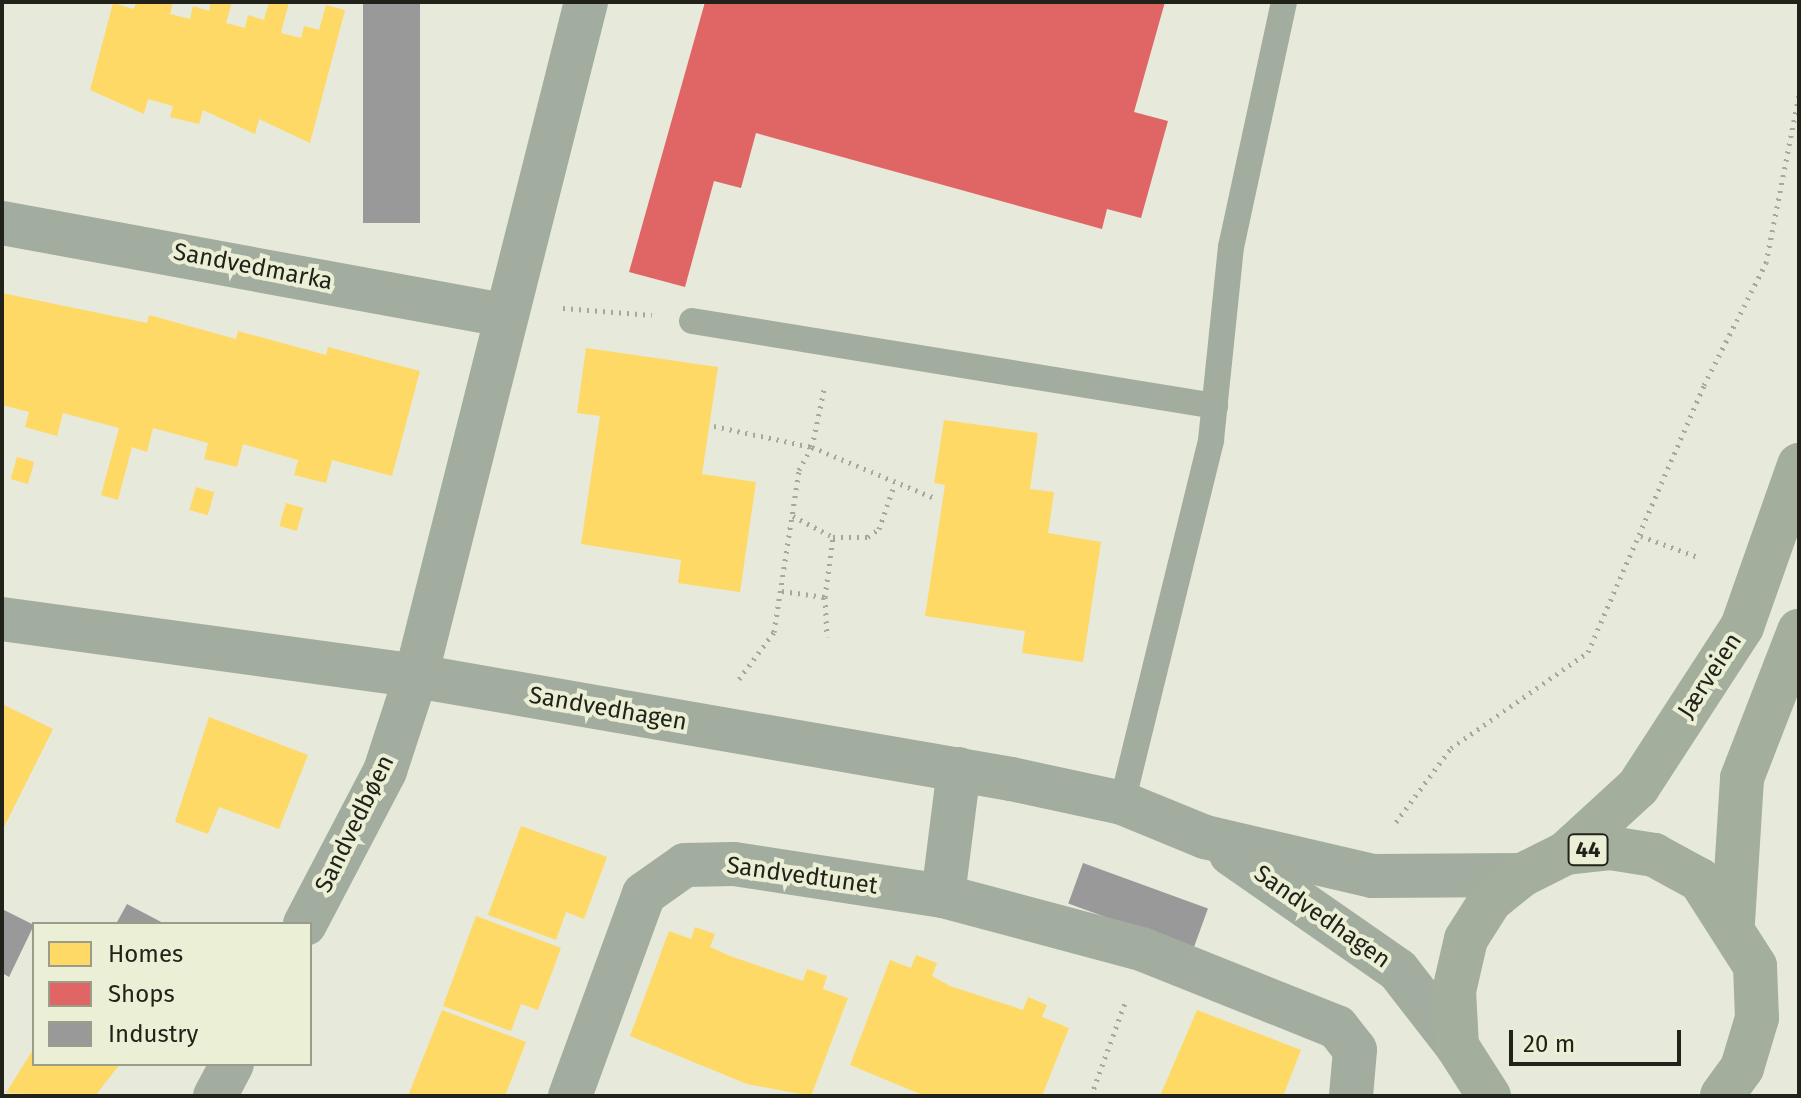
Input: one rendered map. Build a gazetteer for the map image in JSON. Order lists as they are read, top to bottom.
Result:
{
  "streets": {
    "main road": ["Jærveien", "44"],
    "street": [
      "Sandvedmarka",
      "Sandvedhagen",
      "Sandvedbøen",
      "Sandvedtunet"
    ]
  },
  "crossings": [
    ["Jærveien", "44"],
    ["Sandvedhagen", "Sandvedbøen"],
    ["Sandvedhagen", "44"]
  ],
  "legend": ["Homes", "Shops", "Industry"],
  "scale_bar": "20 m"
}
